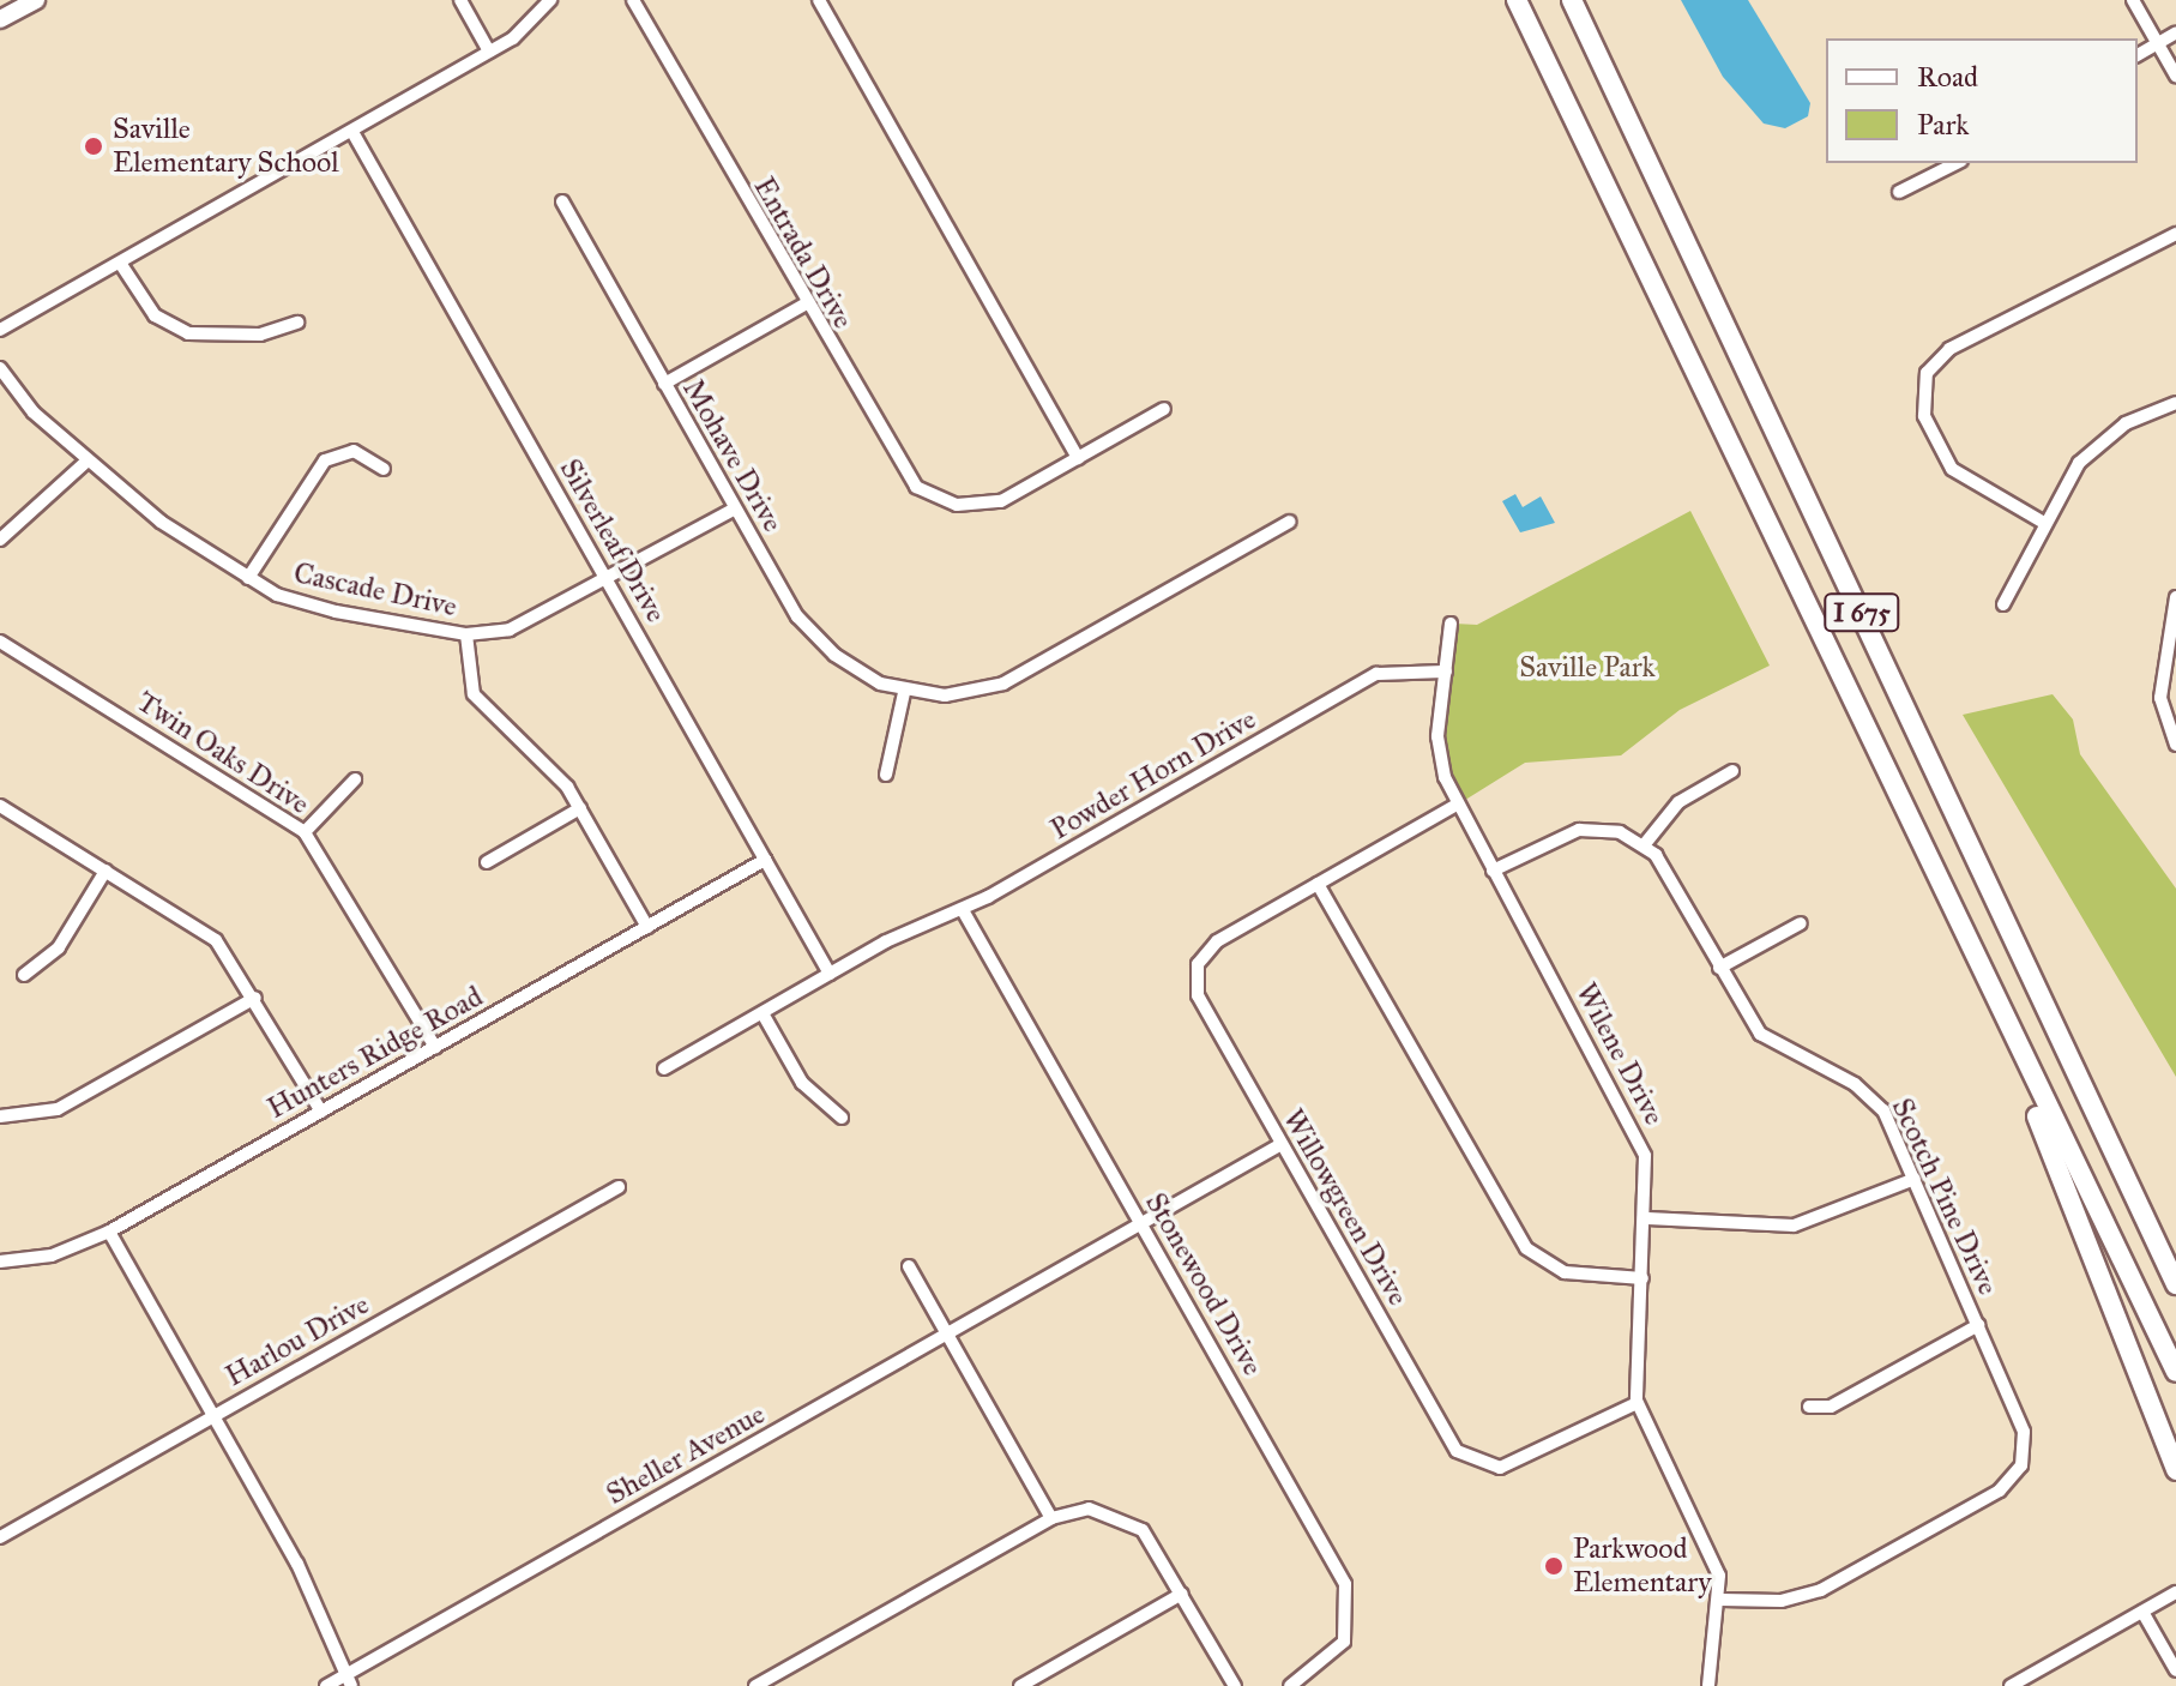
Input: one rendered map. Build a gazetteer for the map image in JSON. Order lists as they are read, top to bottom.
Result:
{
  "streets": {
    "highway": ["I 675"],
    "street": [
      "Entrada Drive",
      "Mohave Drive",
      "Silverleaf Drive",
      "Cascade Drive",
      "Twin Oaks Drive",
      "Powder Horn Drive",
      "Hunters Ridge Road",
      "Wilene Drive",
      "Scotch Pine Drive",
      "Willowgreen Drive",
      "Stonewood Drive",
      "Harlou Drive",
      "Sheller Avenue"
    ]
  },
  "crossings": [
    ["Mohave Drive", "Cascade Drive"],
    ["Silverleaf Drive", "Cascade Drive"],
    ["Silverleaf Drive", "Powder Horn Drive"],
    ["Silverleaf Drive", "Hunters Ridge Road"],
    ["Twin Oaks Drive", "Hunters Ridge Road"],
    ["Powder Horn Drive", "Wilene Drive"],
    ["Powder Horn Drive", "Stonewood Drive"],
    ["Wilene Drive", "Scotch Pine Drive"],
    ["Wilene Drive", "Willowgreen Drive"],
    ["Willowgreen Drive", "Sheller Avenue"],
    ["Stonewood Drive", "Sheller Avenue"]
  ],
  "parks": ["Saville Park"],
  "places": ["Saville Elementary School", "Parkwood Elementary"],
  "legend": ["Road", "Park"]
}
